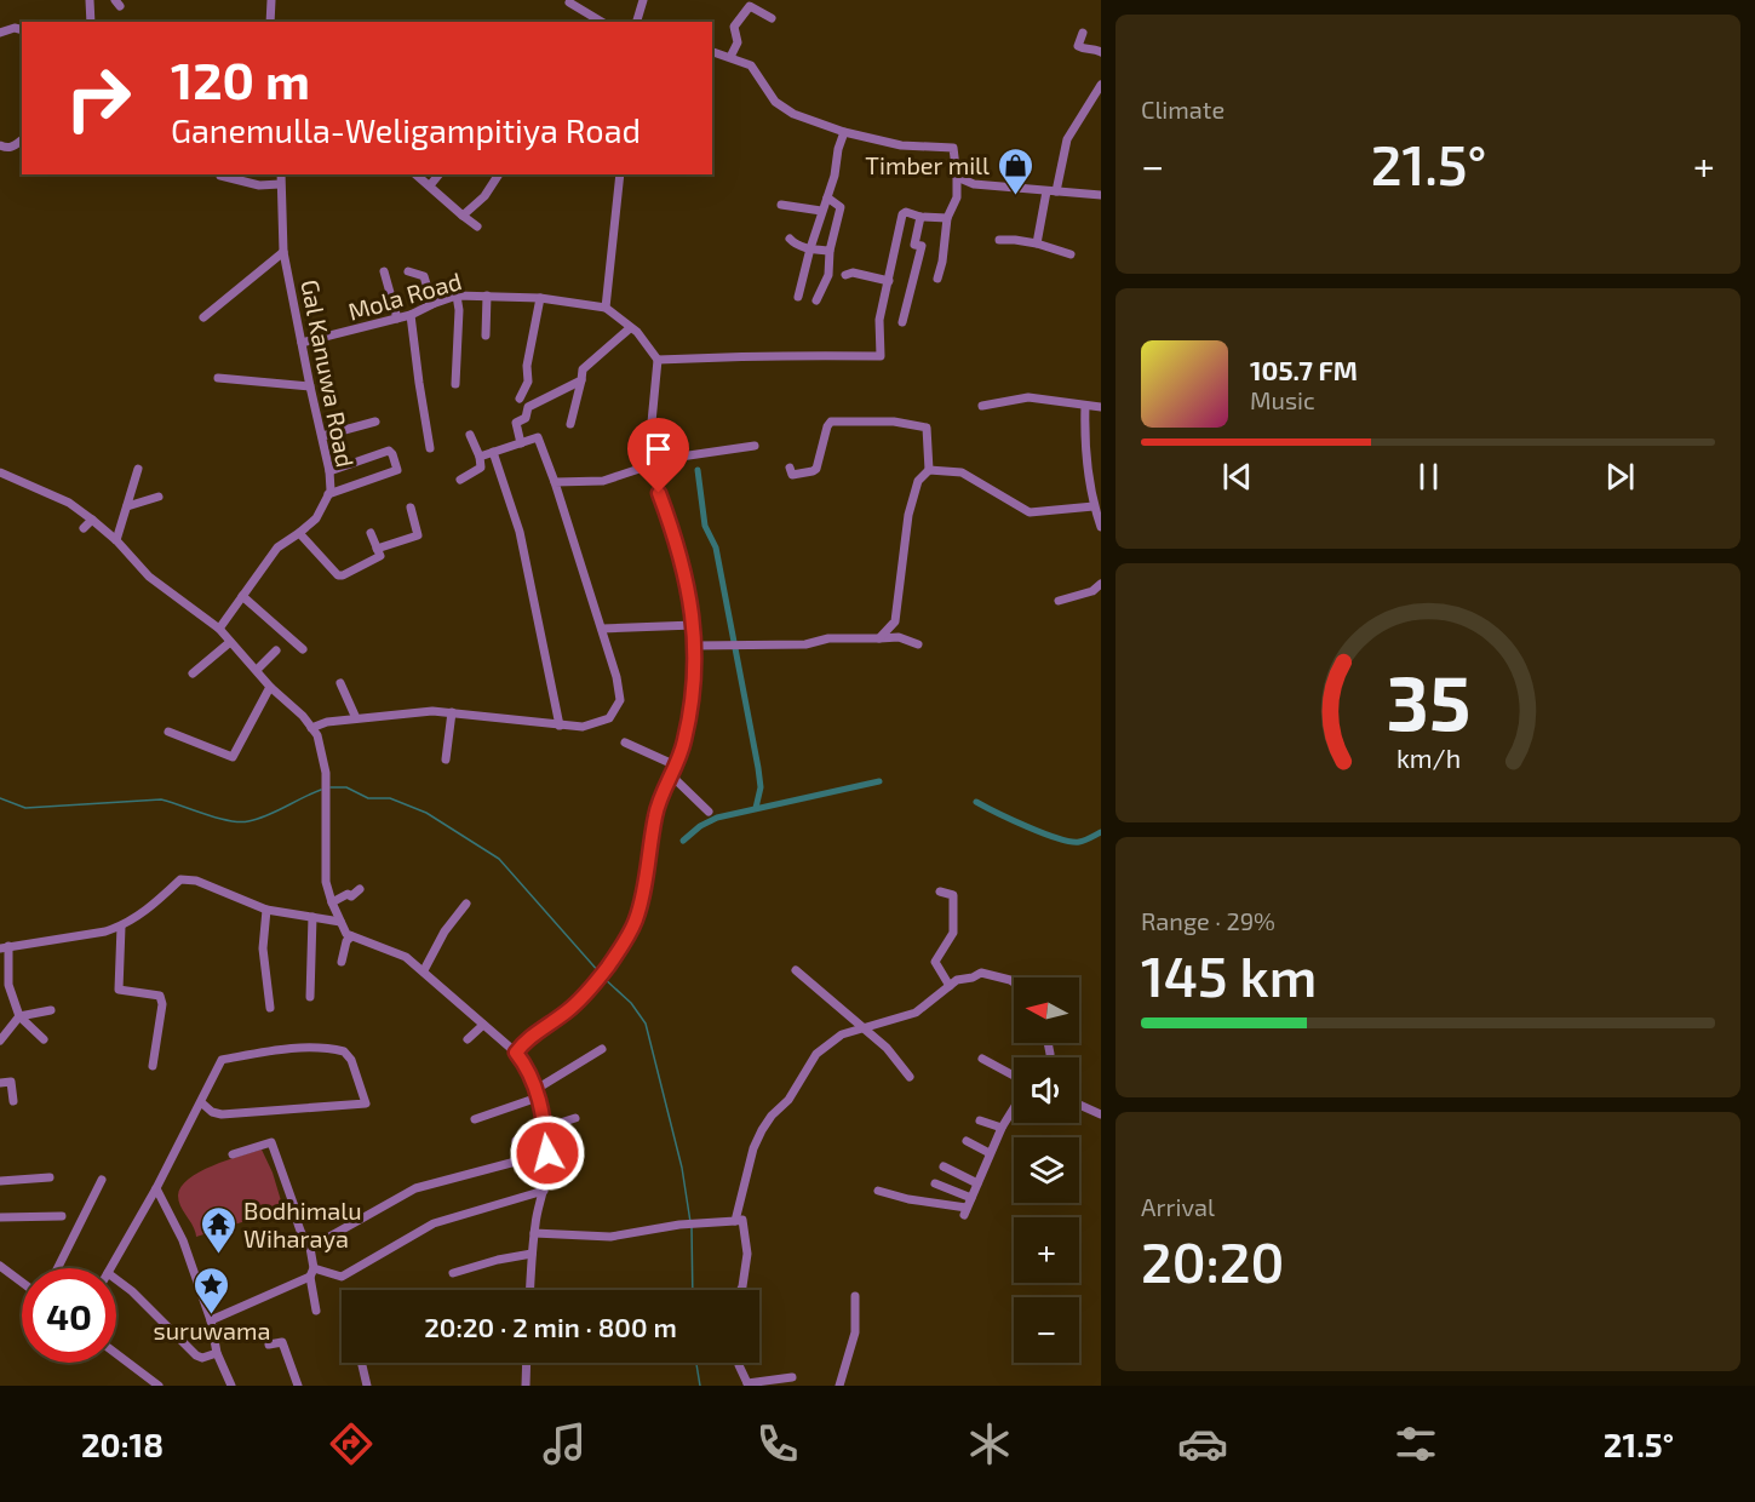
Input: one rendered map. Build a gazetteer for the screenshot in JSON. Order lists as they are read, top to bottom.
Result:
{
  "streets": {
    "street": ["Mola Road", "Gal Kanuwa Road"]
  },
  "crossings": [
    ["Mola Road", "Gal Kanuwa Road"]
  ],
  "places": {
    "shop": ["Timber mill"],
    "temple": ["Bodhimalu Wiharaya"],
    "place": ["suruwama"]
  },
  "north": "left",
  "page": {
    "tile": [
      "Climate",
      ["Range · 29%", "145 km"],
      ["Arrival", "20:20"]
    ],
    "turn": ["120 m", "Ganemulla-Weligampitiya Road"],
    "heat": ["−", "21.5°", "+"],
    "song": ["105.7 FM", "Music"],
    "map_buttons": ["+", "−"],
    "limit": "40",
    "trip": "20:20 · 2 min · 800 m",
    "tabs": ["20:18", "21.5°"],
    "gauge": ["35", "km/h"]
  }
}
